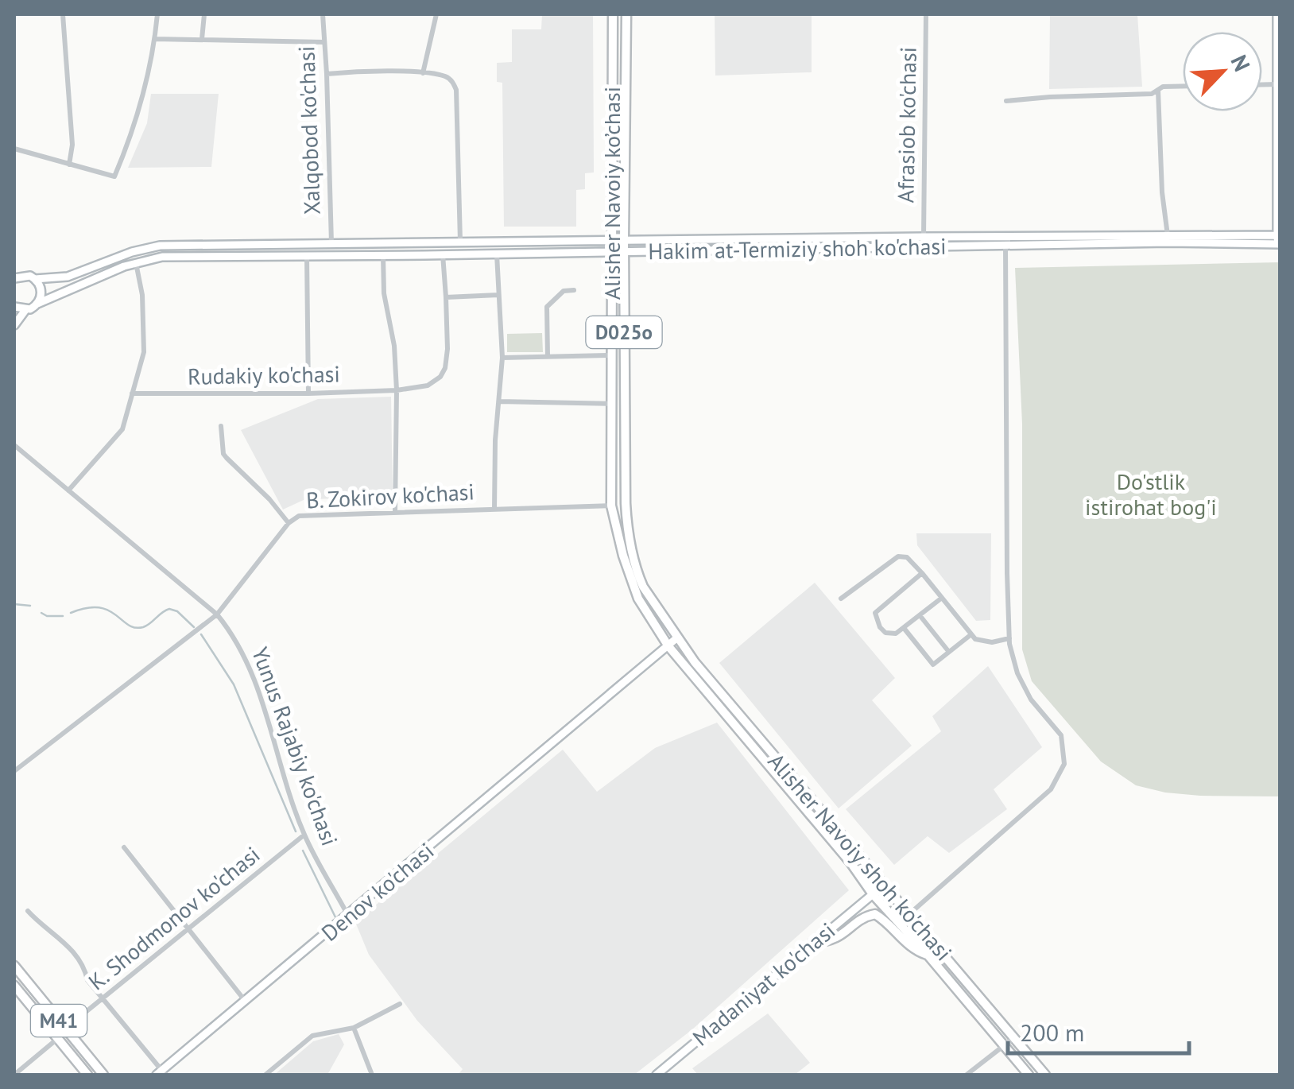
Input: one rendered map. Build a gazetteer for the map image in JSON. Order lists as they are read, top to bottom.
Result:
{
  "streets": {
    "main road": [
      "Alisher Navoiy ko’chasi",
      "Hakim at-Termiziy shoh ko'chasi",
      "D025o",
      "Alisher Navoiy shoh ko'chasi",
      "Denov ko'chasi",
      "Madaniyat ko'chasi",
      "M41"
    ],
    "street": [
      "Afrasiob ko'chasi",
      "Xalqobod ko'chasi",
      "Rudakiy ko'chasi",
      "B. Zokirov ko'chasi",
      "Yunus Rajabiy ko'chasi",
      "K. Shodmonov ko'chasi"
    ]
  },
  "crossings": [
    ["Afrasiob ko'chasi", "Hakim at-Termiziy shoh ko'chasi"],
    ["Xalqobod ko'chasi", "Hakim at-Termiziy shoh ko'chasi"],
    ["Alisher Navoiy ko’chasi", "Hakim at-Termiziy shoh ko'chasi"],
    ["Alisher Navoiy ko’chasi", "B. Zokirov ko'chasi"],
    ["Alisher Navoiy ko’chasi", "Alisher Navoiy shoh ko'chasi"],
    ["Alisher Navoiy ko’chasi", "Denov ko'chasi"],
    ["Hakim at-Termiziy shoh ko'chasi", "Rudakiy ko'chasi"],
    ["B. Zokirov ko'chasi", "Yunus Rajabiy ko'chasi"],
    ["Yunus Rajabiy ko'chasi", "Denov ko'chasi"],
    ["Yunus Rajabiy ko'chasi", "K. Shodmonov ko'chasi"],
    ["Alisher Navoiy shoh ko'chasi", "Denov ko'chasi"],
    ["Alisher Navoiy shoh ko'chasi", "Madaniyat ko'chasi"],
    ["K. Shodmonov ko'chasi", "M41"]
  ],
  "parks": ["Do'stlik istirohat bog'i"],
  "scale_bar": "200 m",
  "north": "top right"
}
